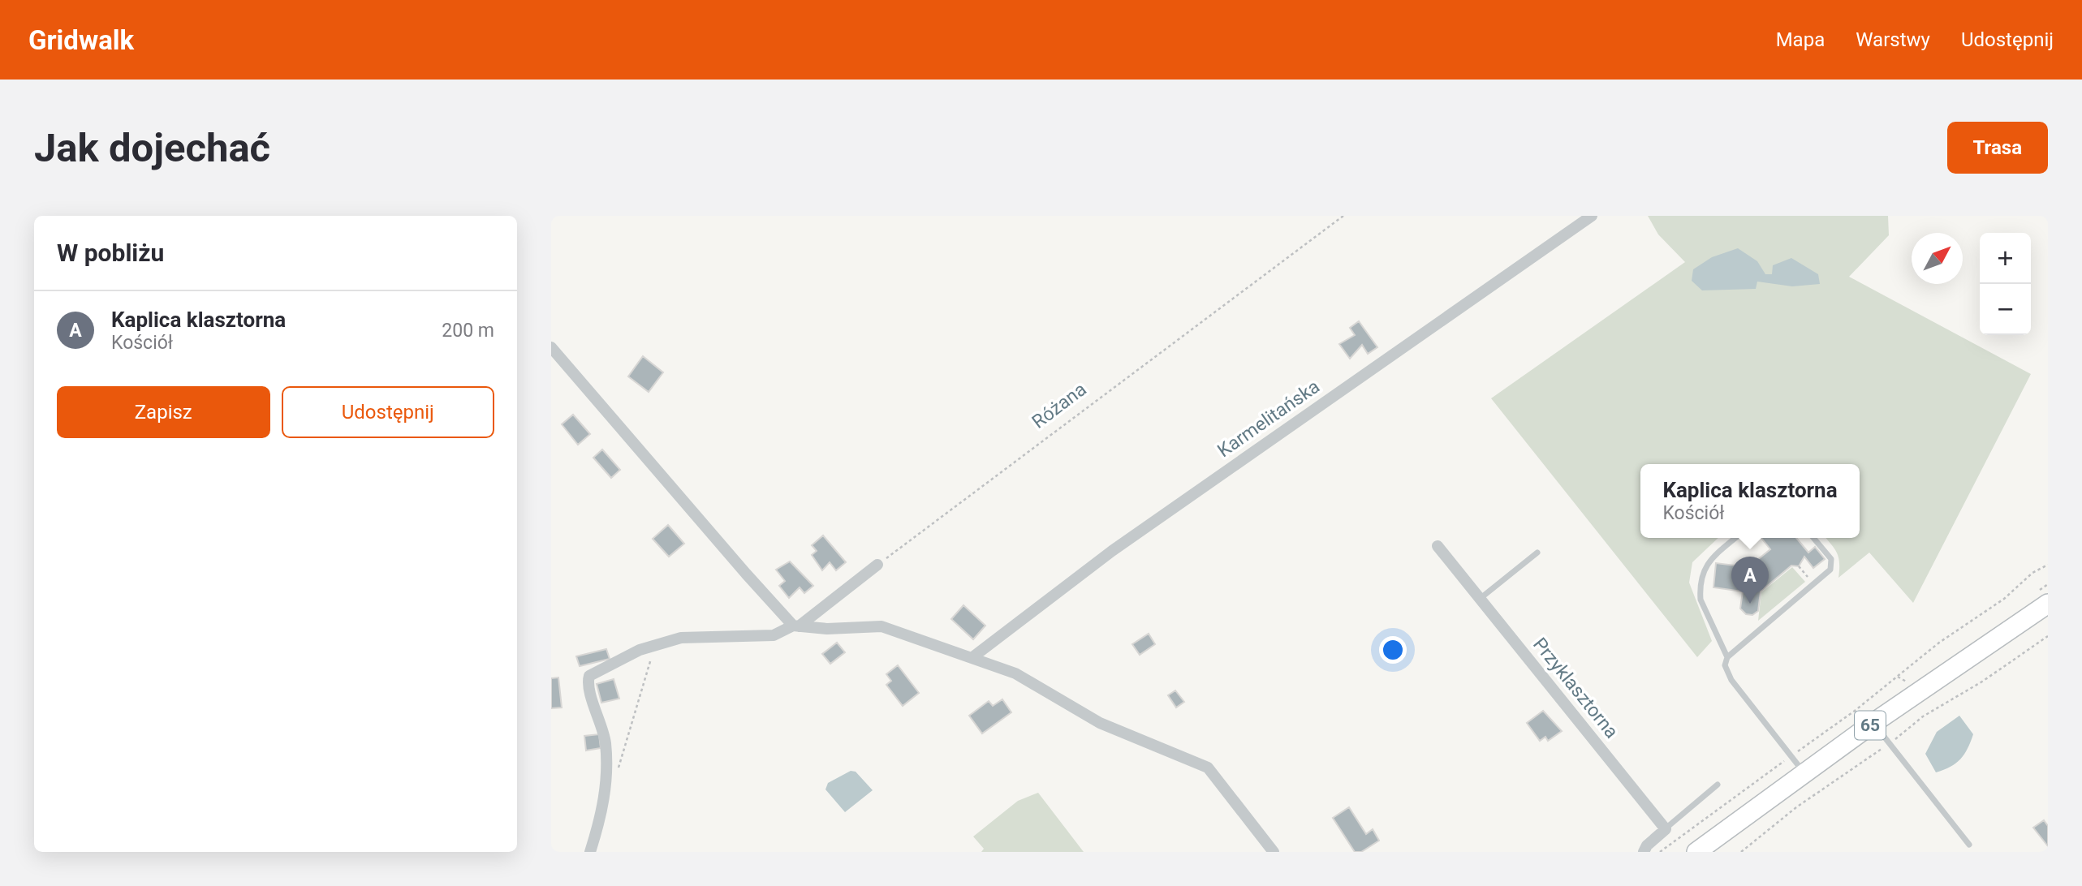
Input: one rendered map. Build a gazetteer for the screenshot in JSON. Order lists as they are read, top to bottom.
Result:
{
  "streets": {
    "main road": ["65"],
    "street": ["Karmelitańska", "Przyklasztorna"],
    "path": ["Różana"]
  },
  "north": "top right",
  "page": {
    "header": "Gridwalk",
    "nav": ["Mapa", "Warstwy", "Udostępnij"],
    "buttons": [
      "Trasa",
      ["Zapisz", "Udostępnij"]
    ],
    "title": "Jak dojechać",
    "heading": "W pobliżu",
    "map_buttons": ["+", "−"],
    "list": [
      {
        "mark": "A",
        "name": "Kaplica klasztorna",
        "note": "Kościół",
        "value": "200 m"
      }
    ],
    "popup": ["Kaplica klasztorna", "Kościół"],
    "pins": "A"
  }
}
